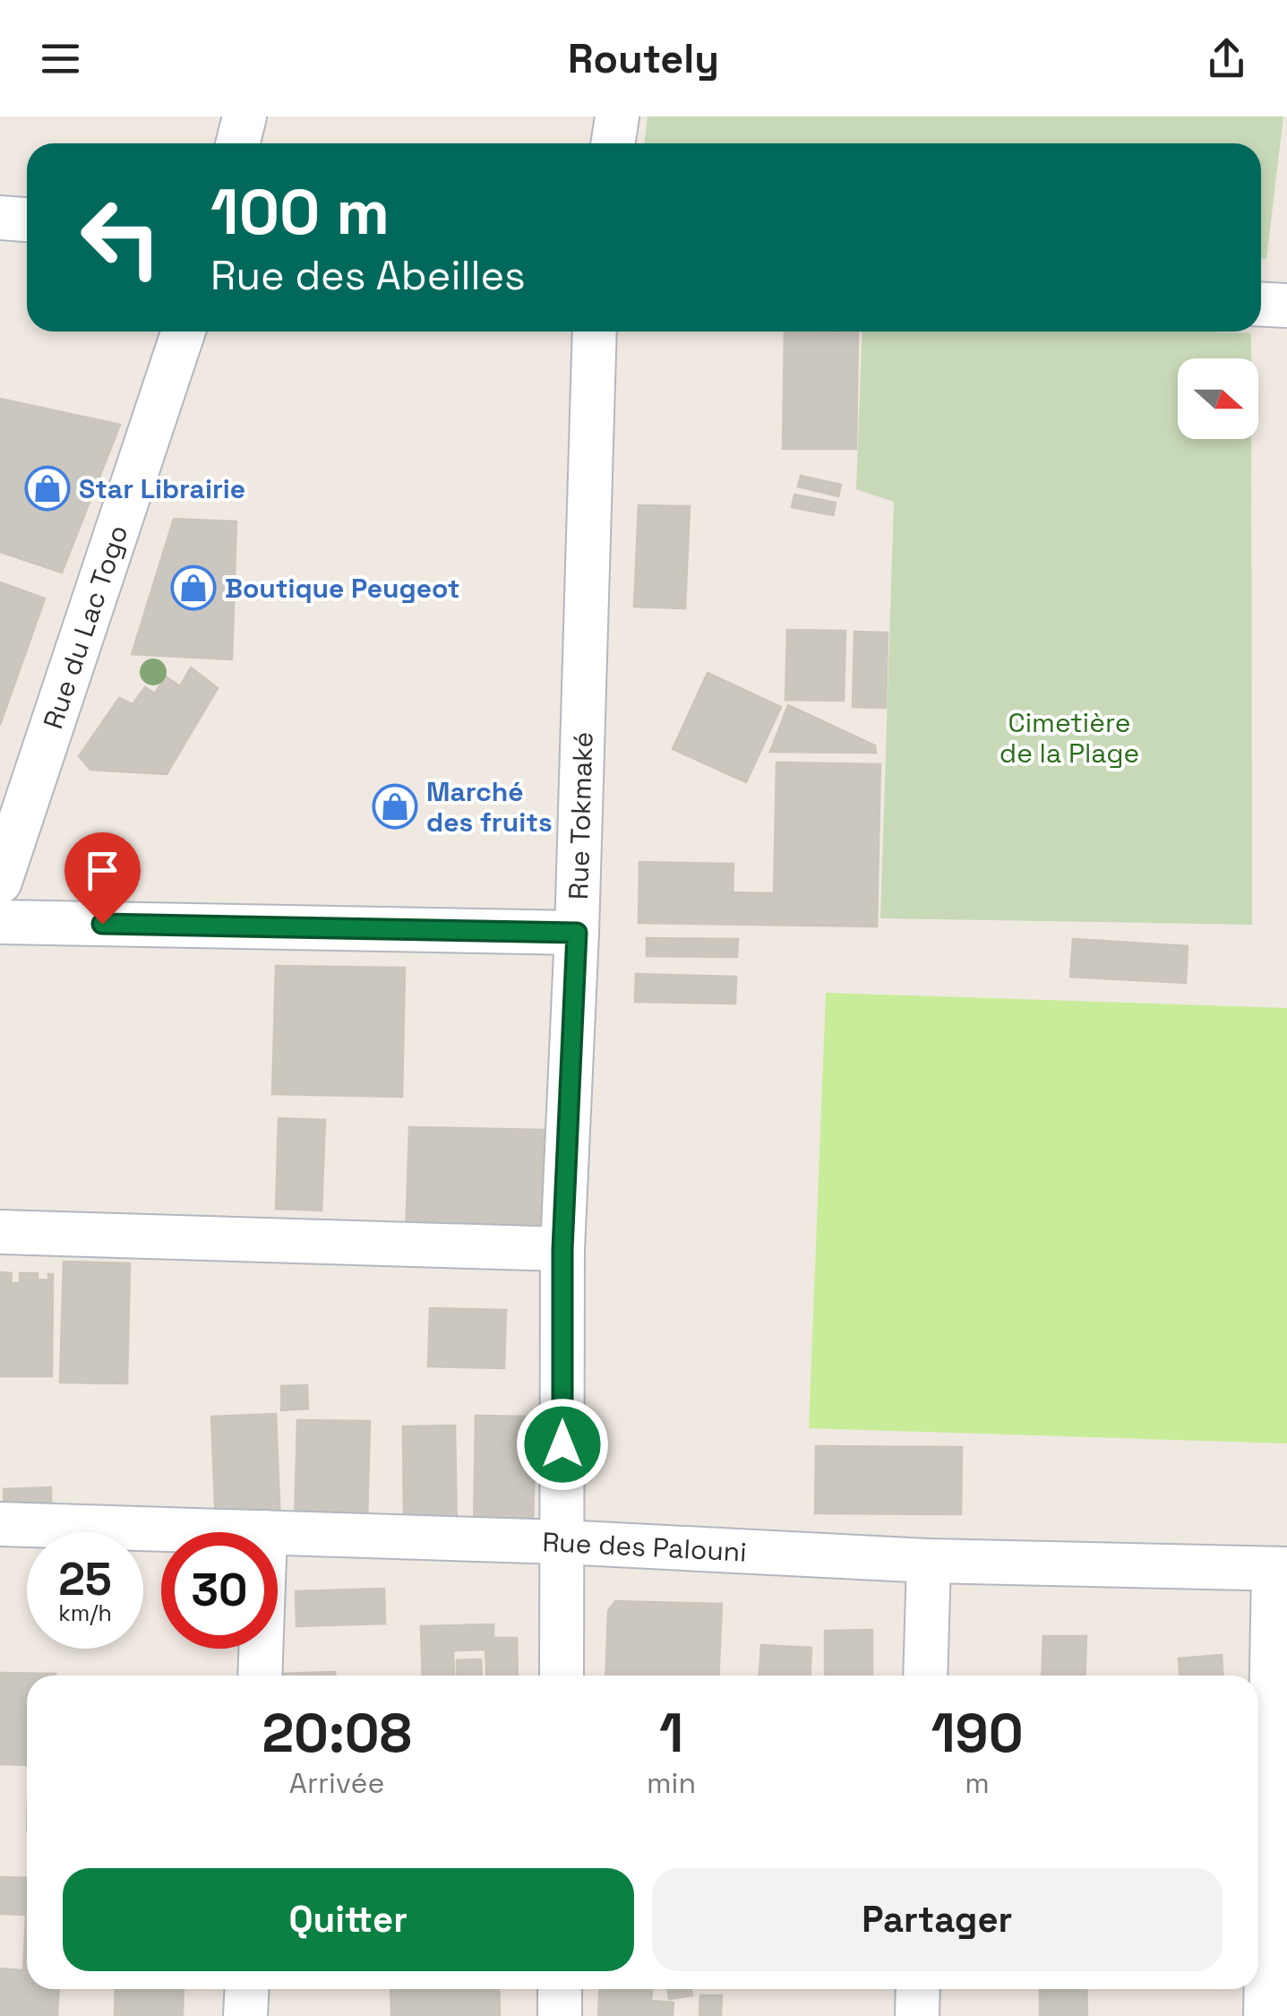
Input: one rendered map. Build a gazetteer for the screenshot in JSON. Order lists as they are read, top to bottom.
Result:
{
  "streets": {
    "street": ["Rue du Lac Togo", "Rue Tokmaké", "Rue des Palouni"]
  },
  "crossings": [
    ["Rue Tokmaké", "Rue des Palouni"]
  ],
  "parks": ["Cimetière de la Plage"],
  "places": {
    "shop": ["Star Librairie", "Boutique Peugeot", "Marché des fruits"]
  },
  "north": "right",
  "page": {
    "header": "Routely",
    "turn": ["100 m", "Rue des Abeilles"],
    "speed": "25 km/h",
    "limit": "30",
    "eta": [
      "20:08",
      "Arrivée",
      "1",
      "min",
      "190",
      "m"
    ],
    "buttons": ["Quitter", "Partager"]
  }
}
